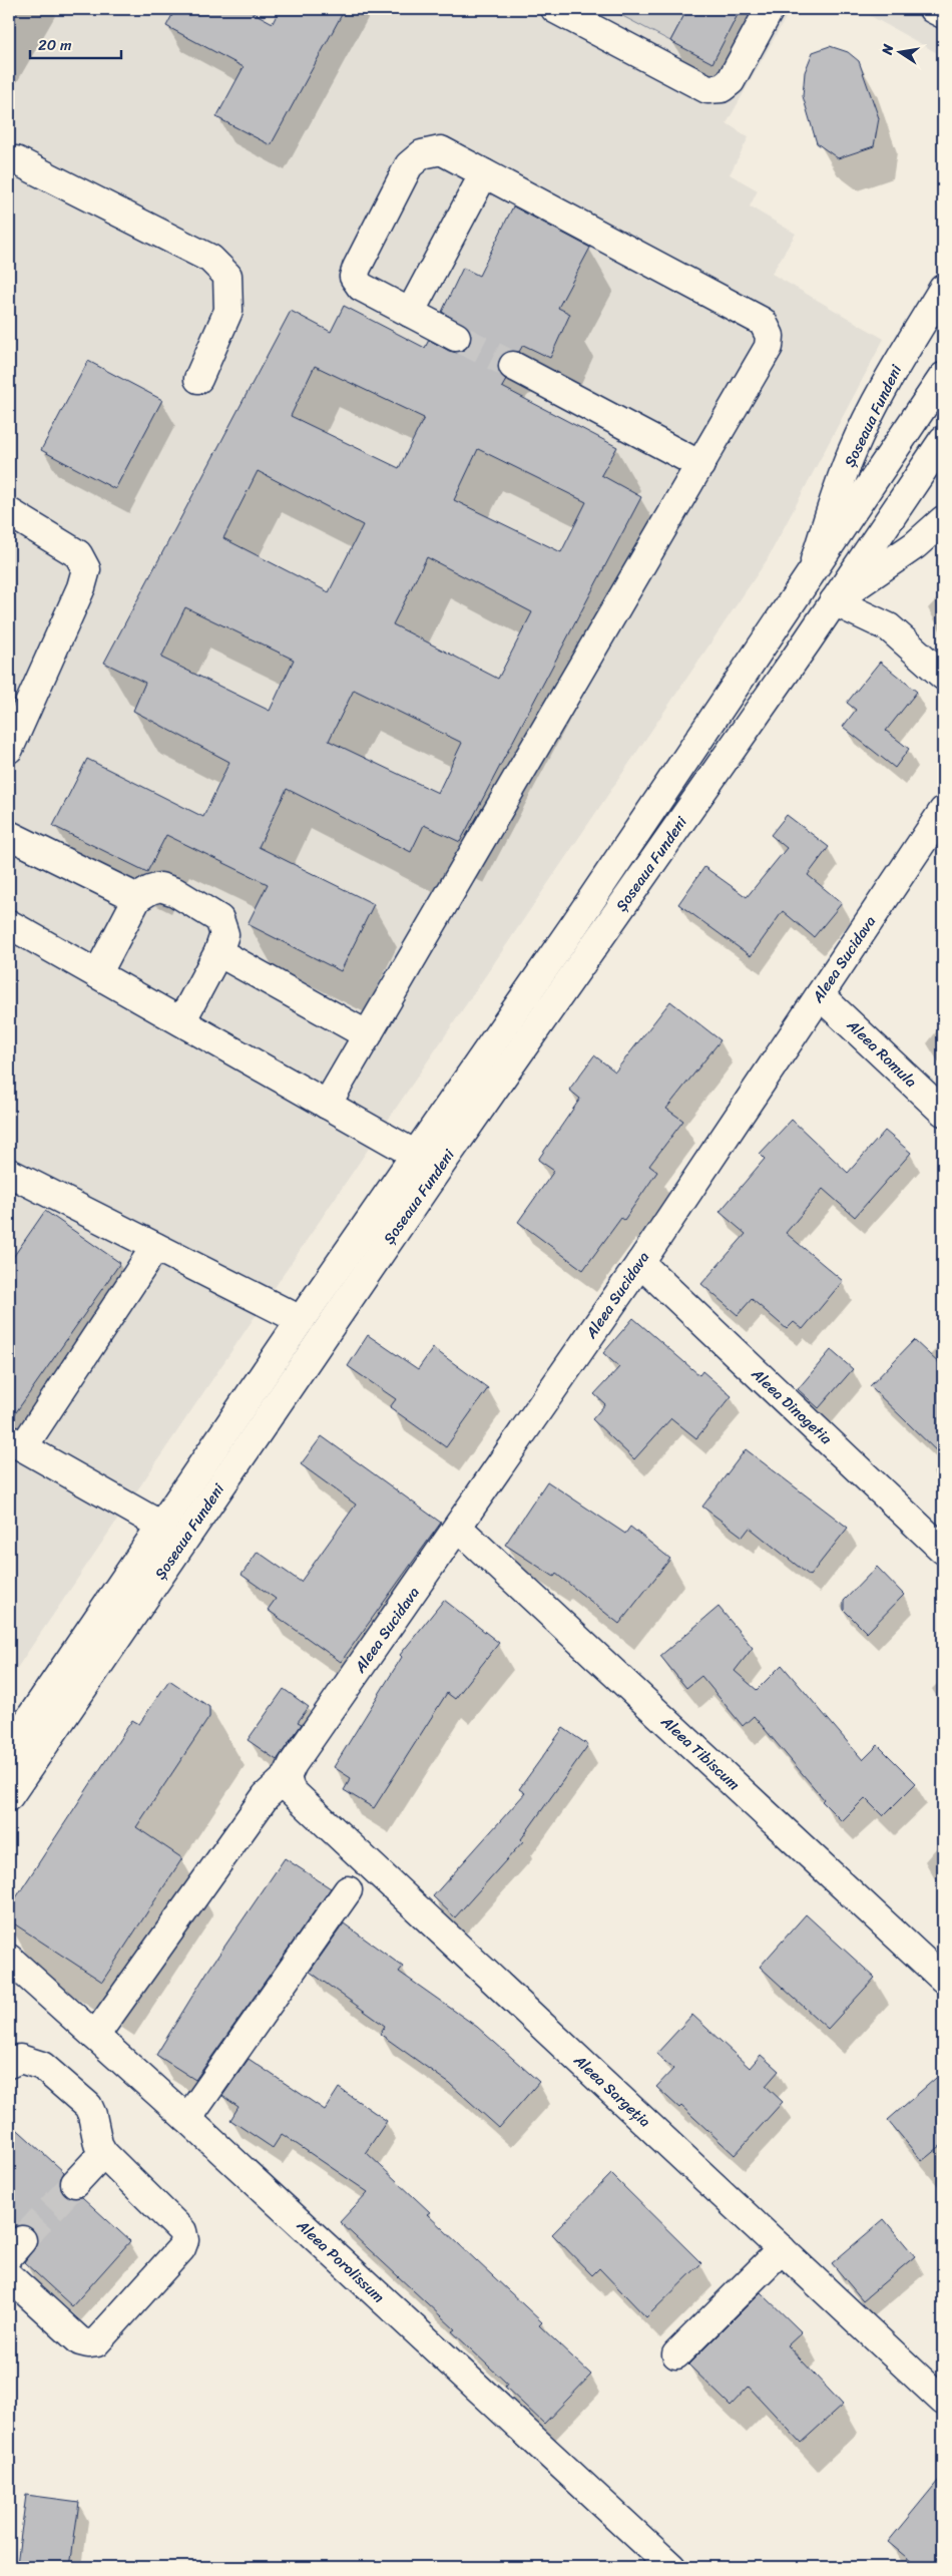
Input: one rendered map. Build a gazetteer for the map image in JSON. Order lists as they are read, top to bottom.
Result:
{
  "streets": {
    "street": [
      "Șoseaua Fundeni",
      "Aleea Sucidava",
      "Aleea Romula",
      "Aleea Dinogetia",
      "Aleea Tibiscum",
      "Aleea Sargeția",
      "Aleea Porolissum"
    ]
  },
  "crossings": [
    ["Aleea Sucidava", "Aleea Romula"],
    ["Aleea Sucidava", "Aleea Dinogetia"],
    ["Aleea Sucidava", "Aleea Tibiscum"],
    ["Aleea Sucidava", "Aleea Sargeția"],
    ["Aleea Sucidava", "Aleea Porolissum"]
  ],
  "scale_bar": "20 m",
  "north": "left"
}
